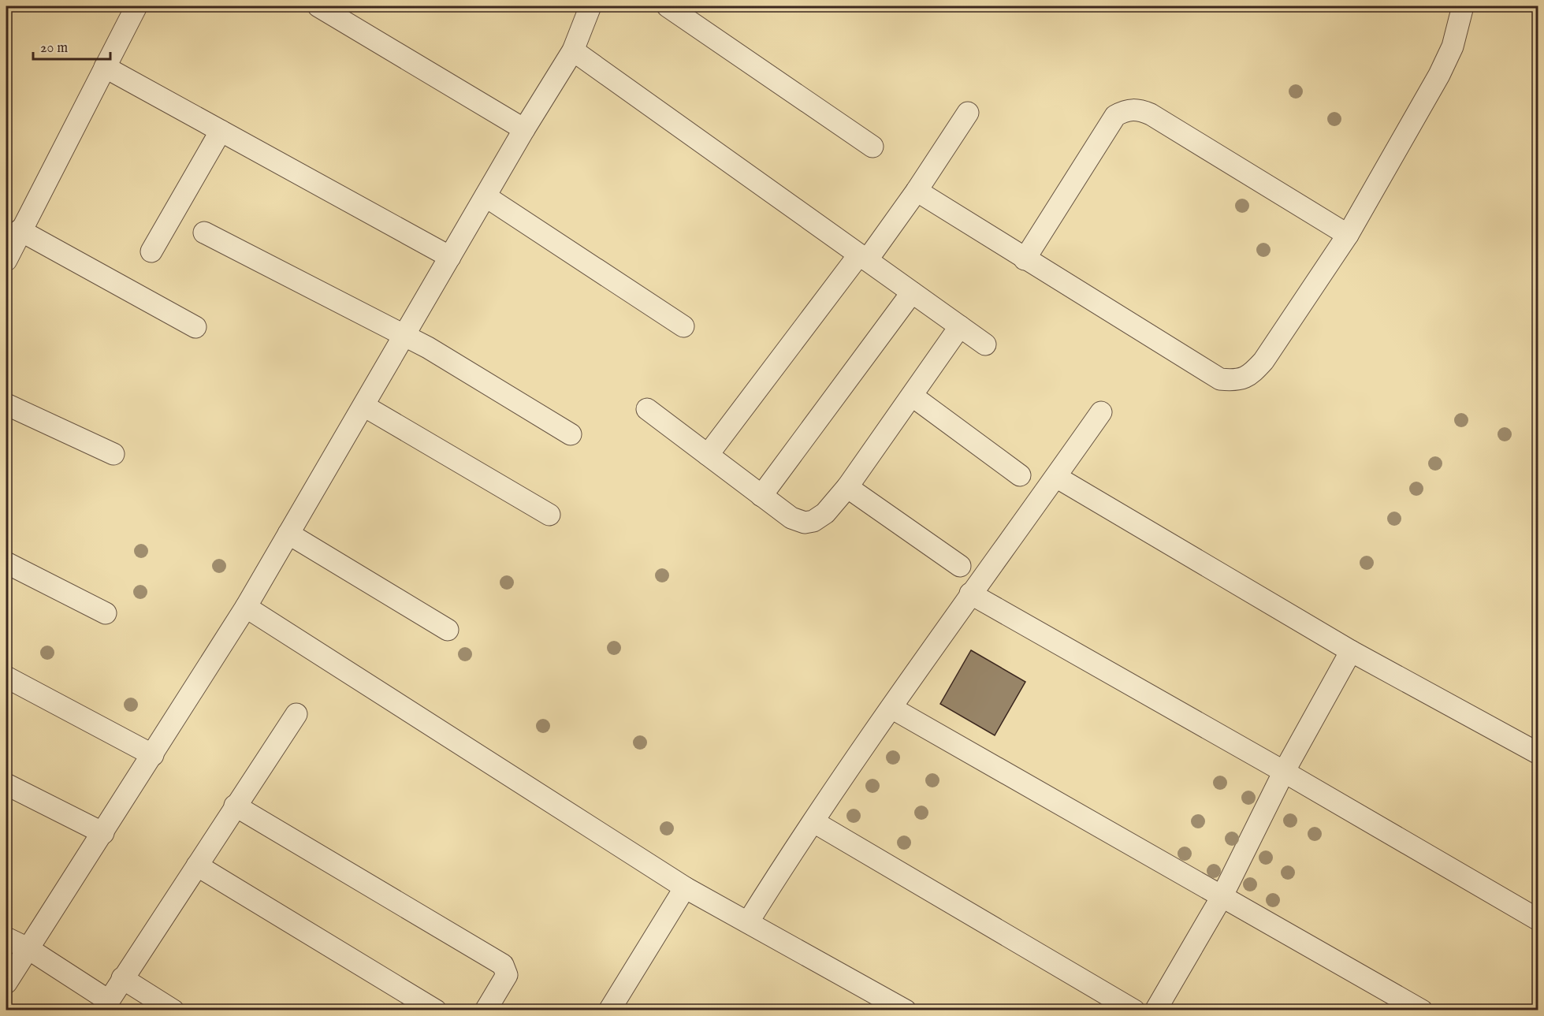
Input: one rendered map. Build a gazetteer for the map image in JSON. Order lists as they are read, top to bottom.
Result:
{
  "scale_bar": "20 m"
}
